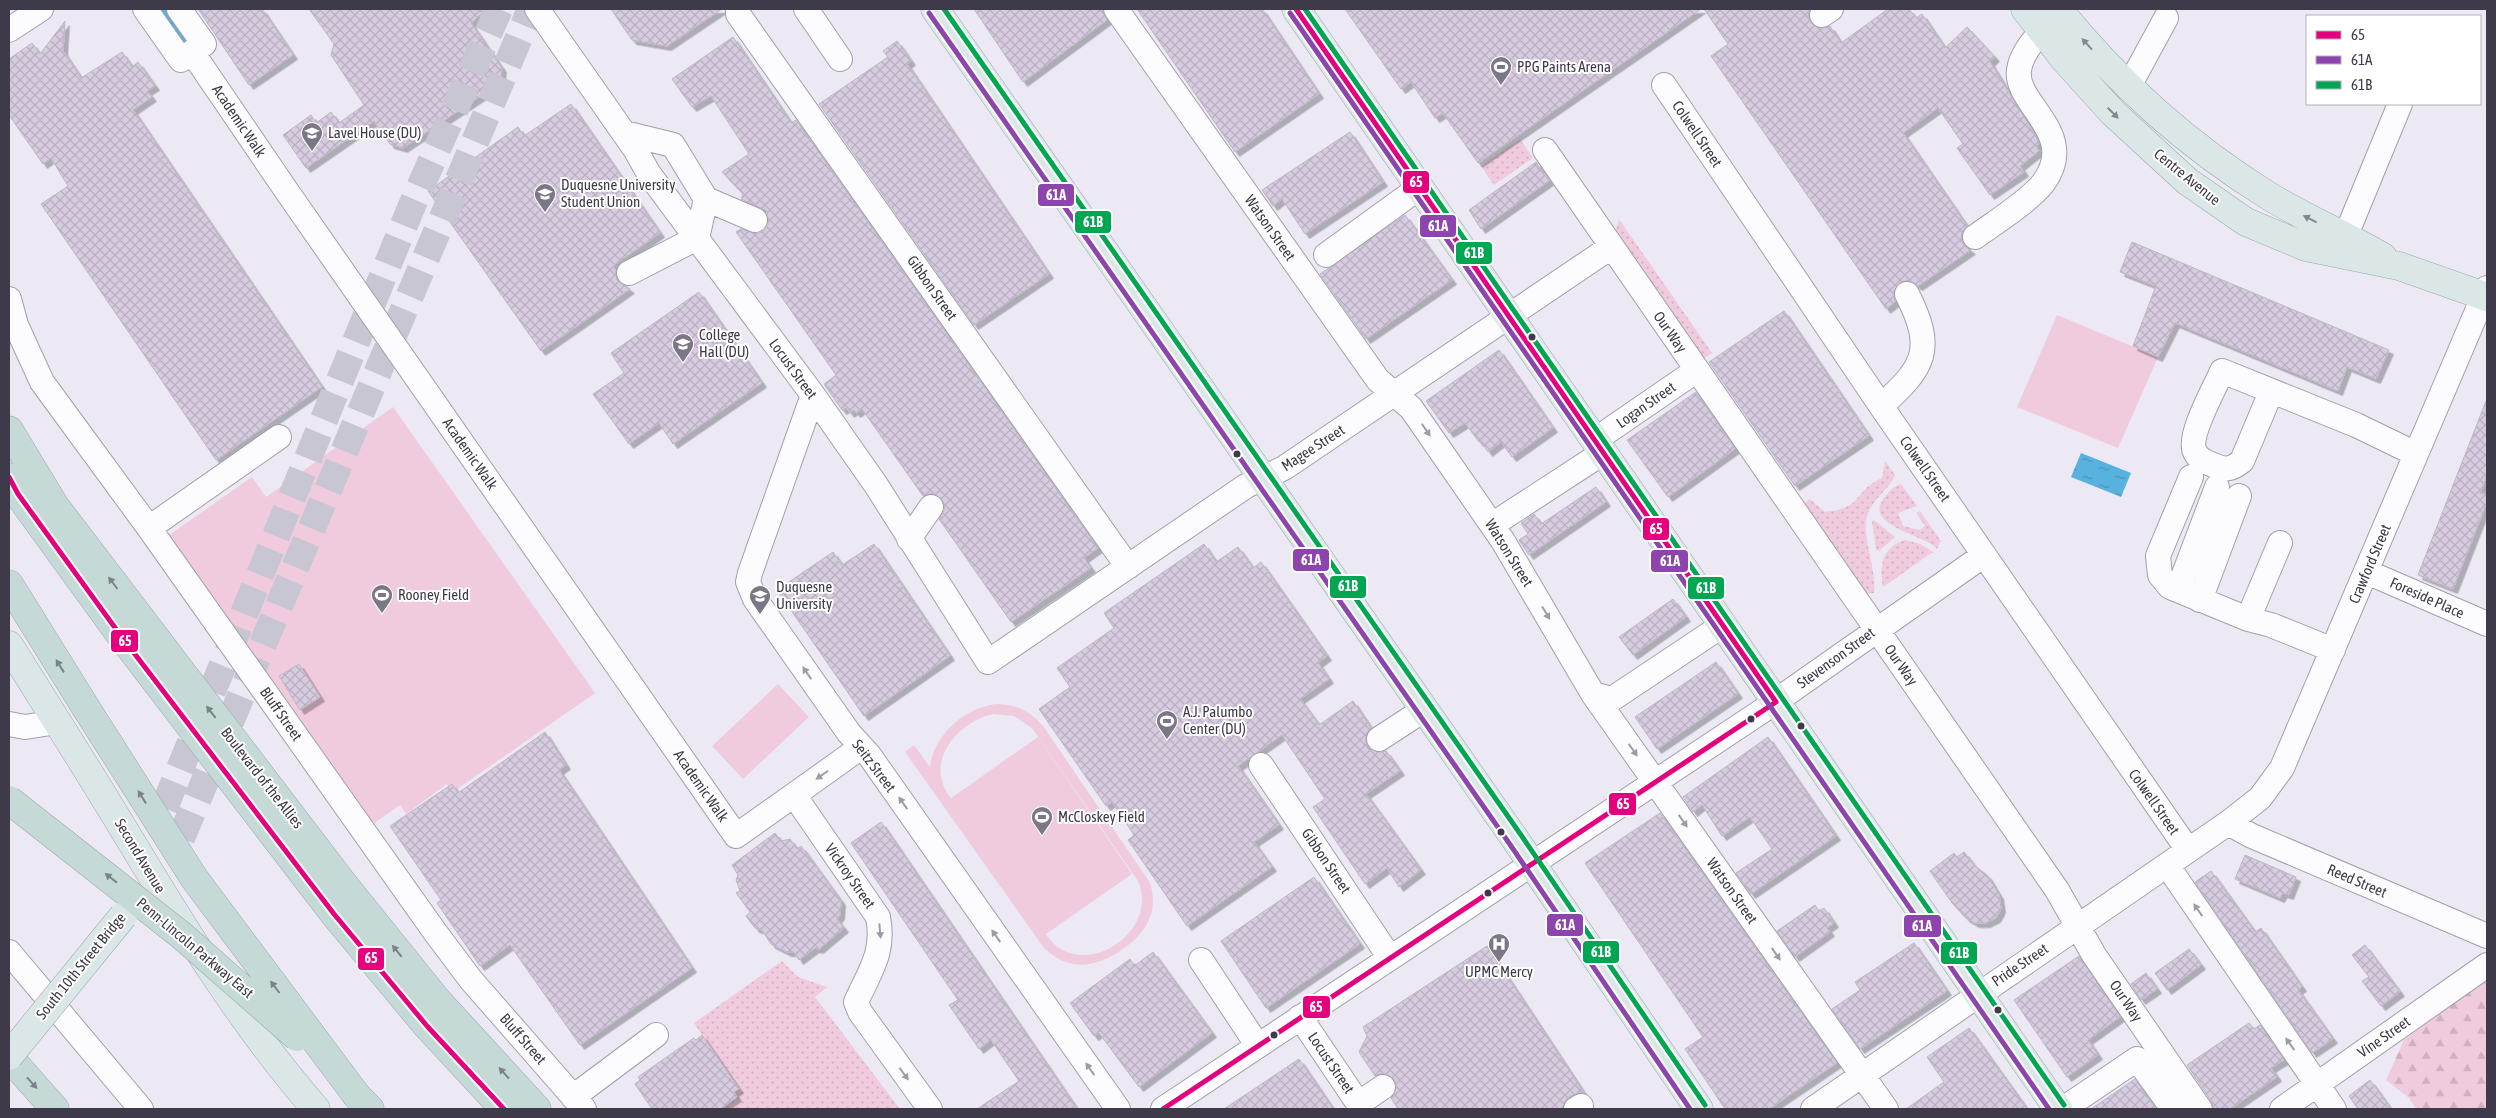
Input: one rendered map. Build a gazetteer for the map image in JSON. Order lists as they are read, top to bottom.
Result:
{
  "streets": {
    "highway": ["Boulevard of the Allies", "Penn-Lincoln Parkway East"],
    "main road": ["Centre Avenue", "Second Avenue", "South 10th Street Bridge"],
    "street": [
      "Academic Walk",
      "Colwell Street",
      "Watson Street",
      "Gibbon Street",
      "Our Way",
      "Locust Street",
      "Logan Street",
      "Magee Street",
      "Crawford Street",
      "Foreside Place",
      "Stevenson Street",
      "Bluff Street",
      "Seitz Street",
      "Vickroy Street",
      "Reed Street",
      "Pride Street",
      "Vine Street"
    ]
  },
  "crossings": [
    ["Academic Walk", "Vickroy Street"],
    ["Colwell Street", "Stevenson Street"],
    ["Colwell Street", "Pride Street"],
    ["Centre Avenue", "Crawford Street"],
    ["Watson Street", "Logan Street"],
    ["Watson Street", "Magee Street"],
    ["Watson Street", "Stevenson Street"],
    ["Watson Street", "Pride Street"],
    ["Gibbon Street", "Magee Street"],
    ["Gibbon Street", "Stevenson Street"],
    ["Our Way", "Logan Street"],
    ["Our Way", "Magee Street"],
    ["Our Way", "Stevenson Street"],
    ["Our Way", "Pride Street"],
    ["Locust Street", "Magee Street"],
    ["Locust Street", "Stevenson Street"],
    ["Locust Street", "Seitz Street"],
    ["Crawford Street", "Foreside Place"],
    ["Crawford Street", "Reed Street"],
    ["Crawford Street", "Pride Street"],
    ["Second Avenue", "South 10th Street Bridge"],
    ["Reed Street", "Pride Street"]
  ],
  "one_way": ["Watson Street", "Seitz Street", "Vickroy Street"],
  "places": {
    "sports": [
      "PPG Paints Arena",
      "Rooney Field",
      "A.J. Palumbo Center (DU)",
      "McCloskey Field"
    ],
    "school or university": [
      "Lavel House (DU)",
      "Duquesne University Student Union",
      "College Hall (DU)",
      "Duquesne University"
    ],
    "hospital": ["UPMC Mercy"]
  },
  "lines": ["transit line 65", "transit line 61B", "transit line 61A"],
  "legend": ["65", "61A", "61B"]
}
